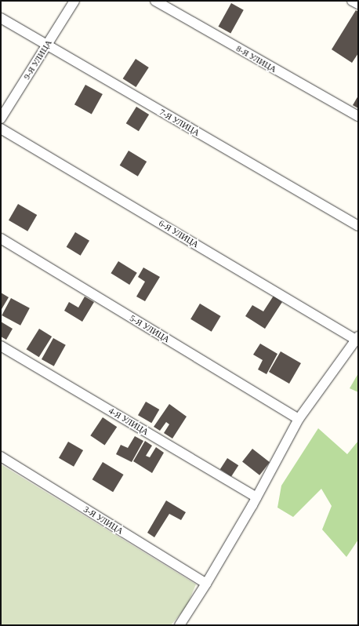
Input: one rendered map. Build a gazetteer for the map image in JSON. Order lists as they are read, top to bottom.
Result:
{
  "streets": {
    "street": [
      "8-Я УЛИЦА",
      "9-Я УЛИЦА",
      "7-Я УЛИЦА",
      "6-Я УЛИЦА",
      "5-Я УЛИЦА",
      "4-Я УЛИЦА",
      "3-Я УЛИЦА"
    ]
  },
  "crossings": [
    ["9-Я УЛИЦА", "7-Я УЛИЦА"]
  ]
}
